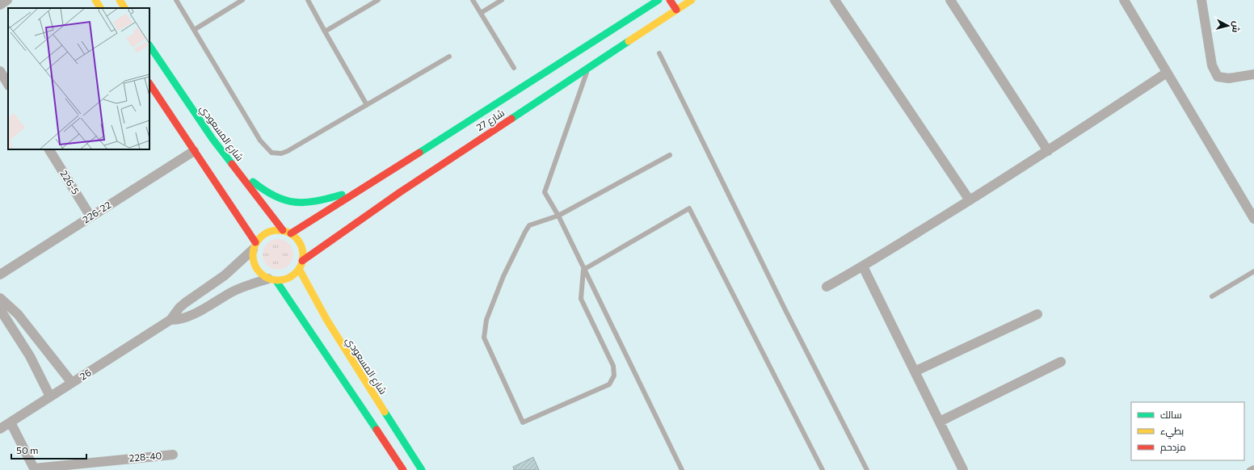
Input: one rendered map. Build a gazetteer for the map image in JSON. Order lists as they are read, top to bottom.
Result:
{
  "streets": {
    "main road": ["شارع 27", "شارع المسعودي"],
    "street": [
      "226-5",
      "226-22",
      "26",
      "228-40"
    ]
  },
  "crossings": [
    ["شارع 27", "شارع المسعودي"],
    ["226-5", "226-22"],
    ["26", "228-40"]
  ],
  "legend": ["سالك", "بطيء", "مزدحم"],
  "scale_bar": "50 m",
  "north": "right"
}
